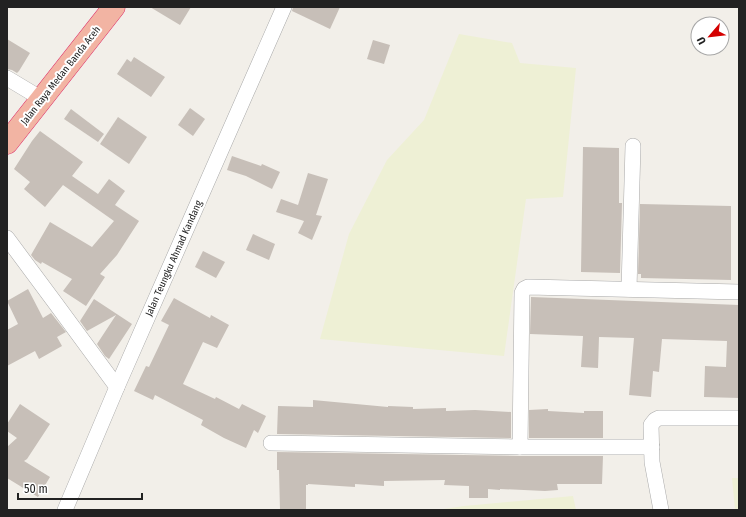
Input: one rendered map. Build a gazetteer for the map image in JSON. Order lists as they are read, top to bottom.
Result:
{
  "streets": {
    "highway": ["Jalan Raya Medan Banda Aceh"],
    "street": ["Jalan Teungku Ahmad Kandang"]
  },
  "scale_bar": "50 m",
  "north": "bottom left"
}
